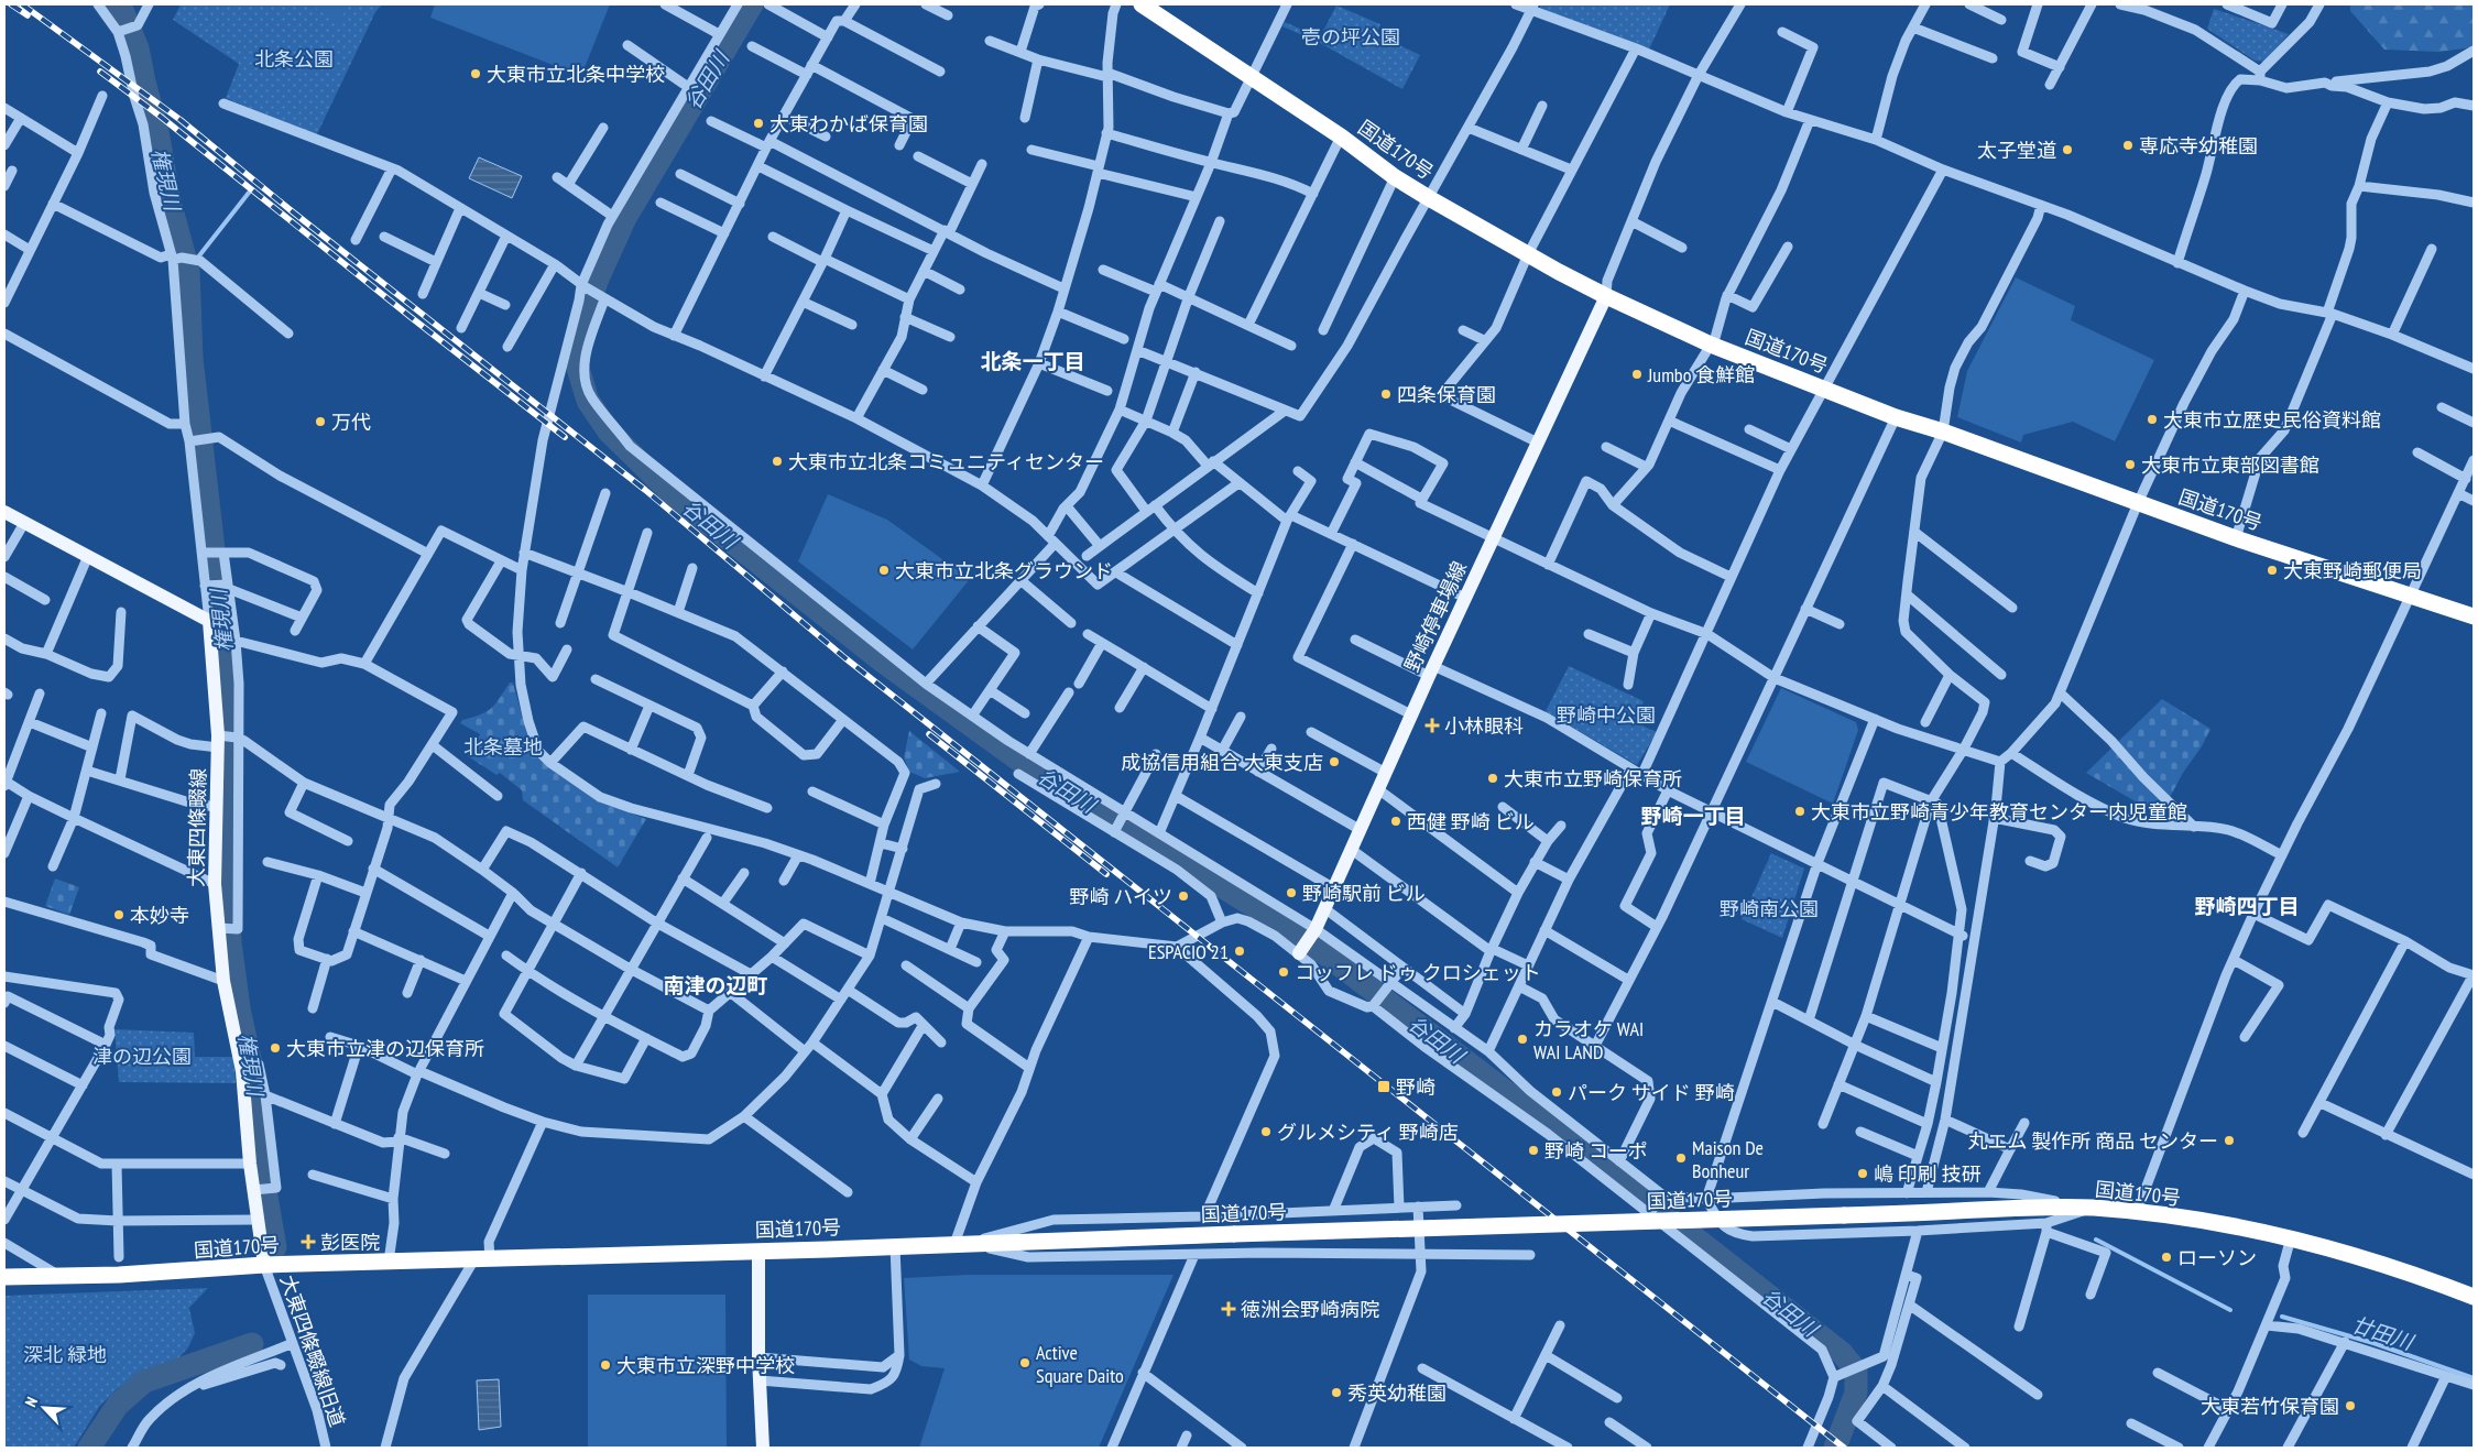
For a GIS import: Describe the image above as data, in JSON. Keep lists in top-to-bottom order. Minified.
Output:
{"streets":{"highway":["国道170号"],"main road":["野崎停車場線","大東四條畷線"],"street":["大東四條畷線旧道"]},"crossings":[["国道170号","野崎停車場線"],["国道170号","大東四條畷線"],["国道170号","大東四條畷線旧道"],["大東四條畷線","大東四條畷線旧道"]],"districts":["北条一丁目","野崎一丁目","野崎四丁目","南津の辺町"],"water":["谷田川","権現川","廿田川"],"parks":["壱の坪公園","北条公園","野崎中公園","北条墓地","野崎南公園","津の辺公園","深北 緑地"],"places":{"other":["大東市立北条中学校","大東わかば保育園","専応寺幼稚園","太子堂道","Jumbo 食鮮館","四条保育園","大東市立歴史民俗資料館","万代","大東市立北条コミュニティセンター","大東市立東部図書館","大東市立北条グラウンド","大東野崎郵便局","成協信用組合 大東支店","大東市立野崎保育所","大東市立野崎青少年教育センター内児童館","西健 野崎 ビル","野崎駅前 ビル","野崎 ハイツ","本妙寺","ESPACIO 21","コッフレ ドゥ クロシェット","カラオケ WAI WAI LAND","大東市立津の辺保育所","パーク サイド 野崎","グルメシティ 野崎店","丸エム 製作所 商品 センター","野崎 コーポ","Maison De Bonheur","嶋 印刷 技研","ローソン","Active Square Daito","大東市立深野中学校","秀英幼稚園","大東若竹保育園"],"health":["小林眼科","彭医院","徳洲会野崎病院"],"transit":["野崎"]},"north":"top left"}
